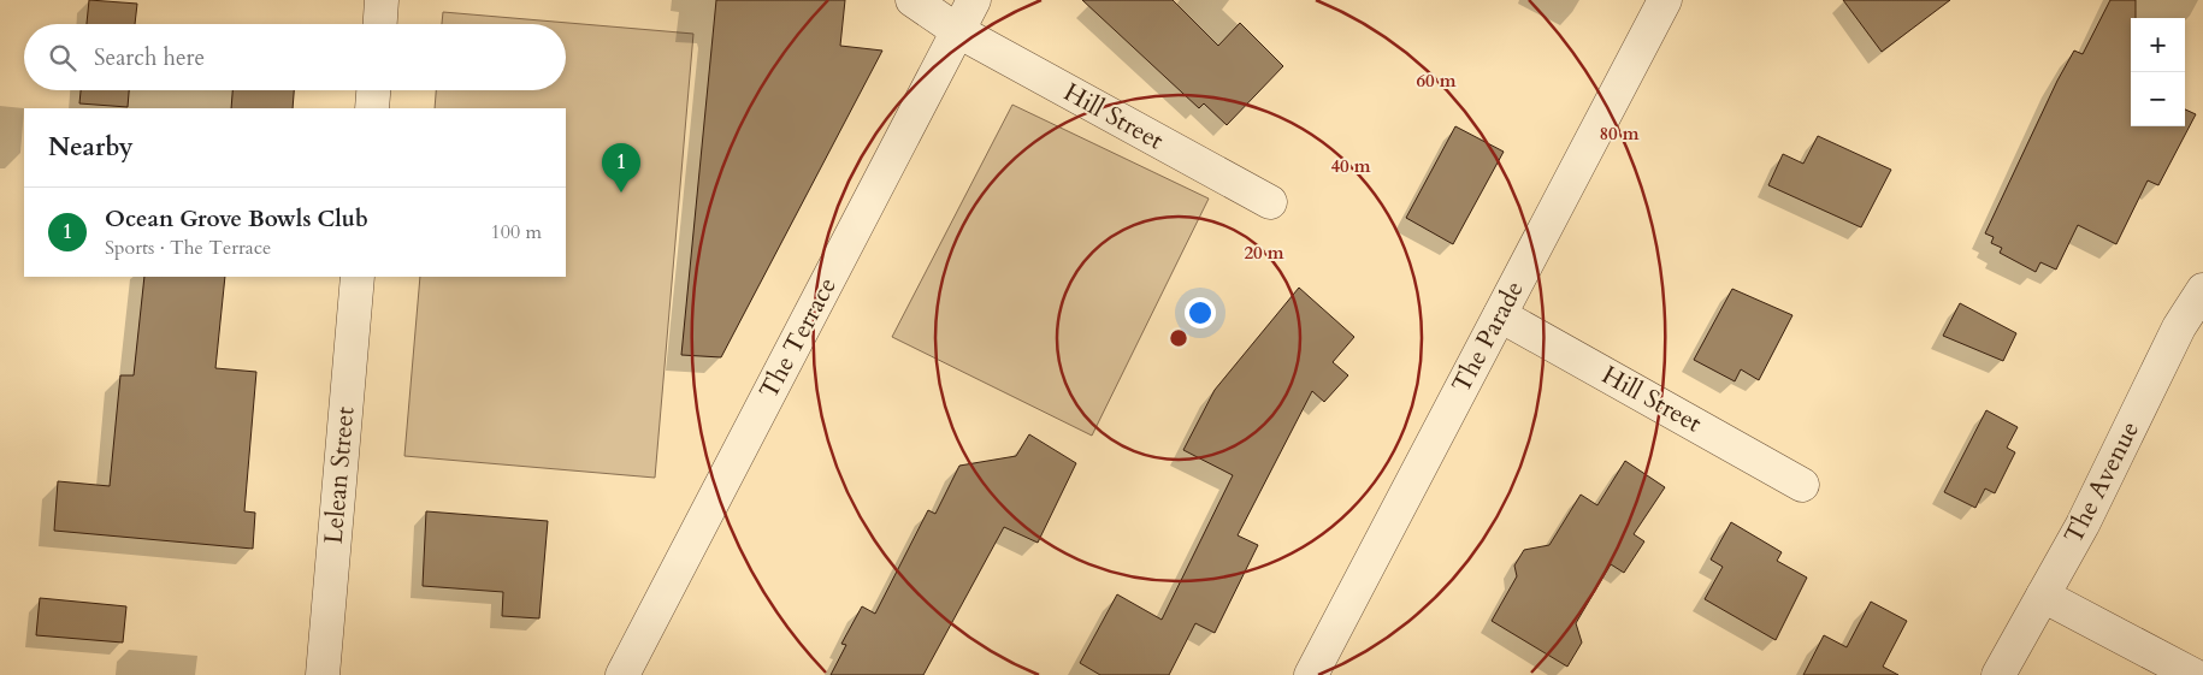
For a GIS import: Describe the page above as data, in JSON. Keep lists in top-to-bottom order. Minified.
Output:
{"streets":{"street":["Hill Street","The Parade","The Terrace","Lelean Street","The Avenue"]},"crossings":[["Hill Street","The Parade"],["Hill Street","The Terrace"]],"page":{"map_buttons":["+","−"],"search":"Search here","heading":"Nearby","pins":"1","list":[{"mark":"1","name":"Ocean Grove Bowls Club","note":"Sports · The Terrace","value":"100 m"}]},"rings":["60 m","80 m","40 m","20 m"]}
